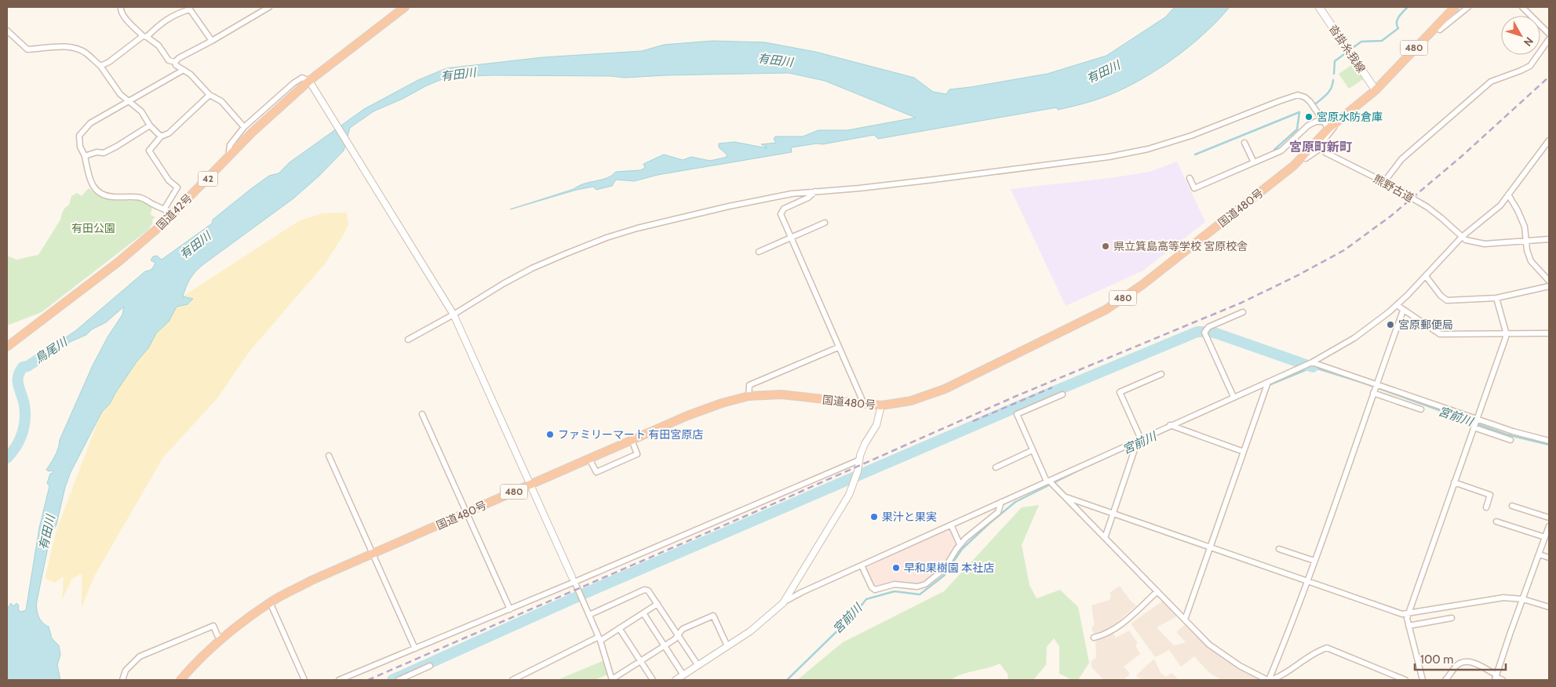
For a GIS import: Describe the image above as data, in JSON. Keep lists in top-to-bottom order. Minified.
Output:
{"streets":{"highway":["480","42","国道480号","国道42号"],"main road":["沓掛糸我線"],"street":["熊野古道"]},"crossings":[["沓掛糸我線","国道480号"]],"districts":["宮原町新町"],"water":["有田川","鳥尾川","宮前川"],"parks":["有田公園"],"places":["宮原水防倉庫","県立箕島高等学校 宮原校舎","宮原郵便局","ファミリーマート 有田宮原店","果汁と果実","早和果樹園 本社店"],"scale_bar":"100 m","north":"bottom right"}
